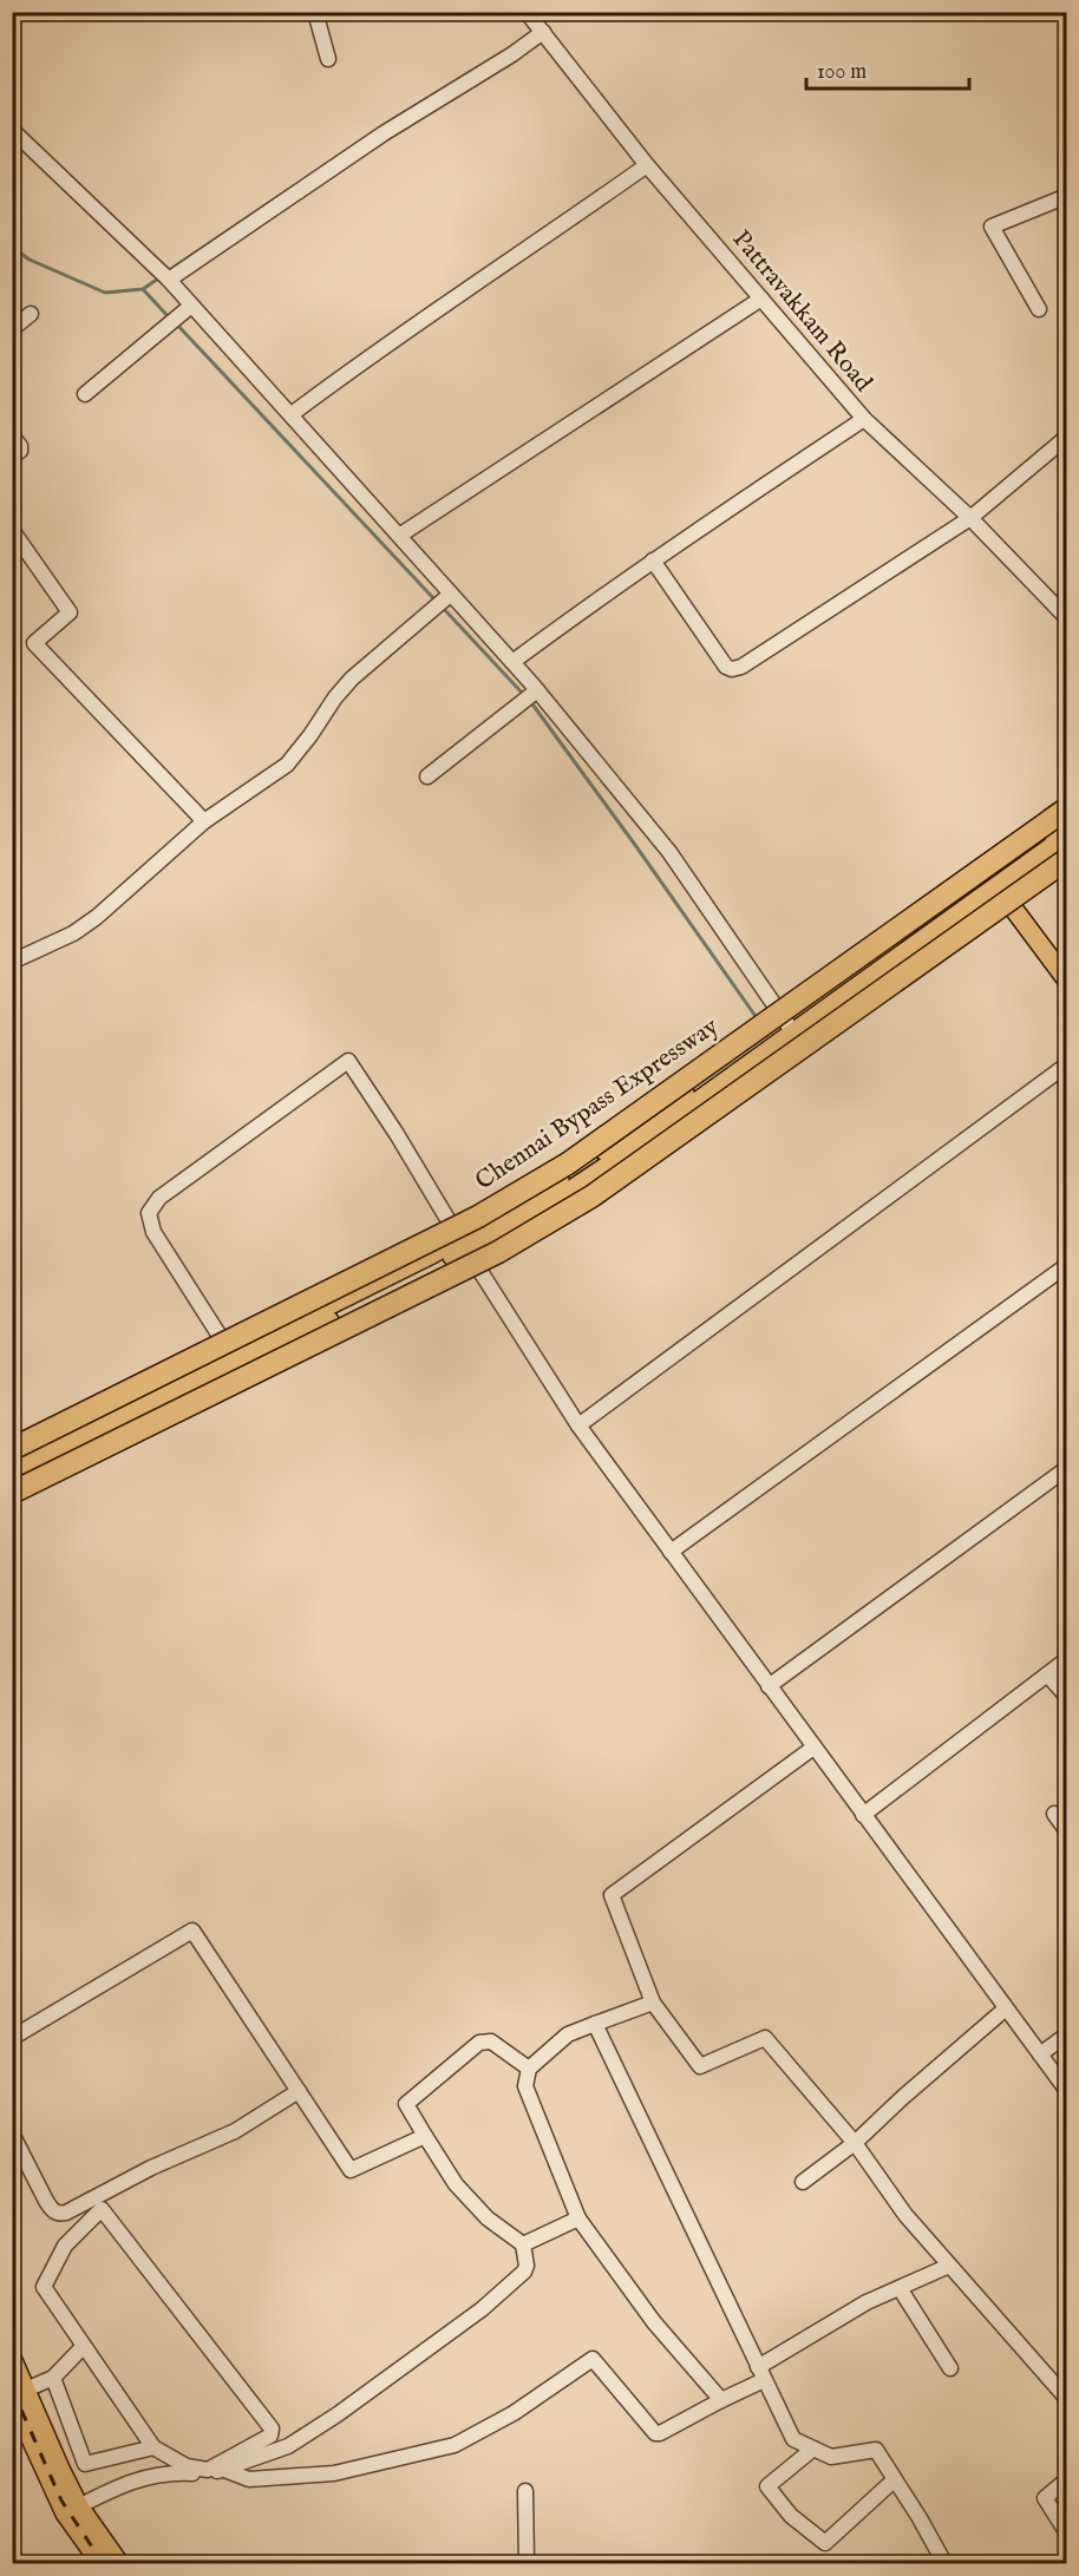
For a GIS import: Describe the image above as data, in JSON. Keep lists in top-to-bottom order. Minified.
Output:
{"streets":{"highway":["Chennai Bypass Expressway"],"street":["Pattravakkam Road"]},"scale_bar":"100 m"}
